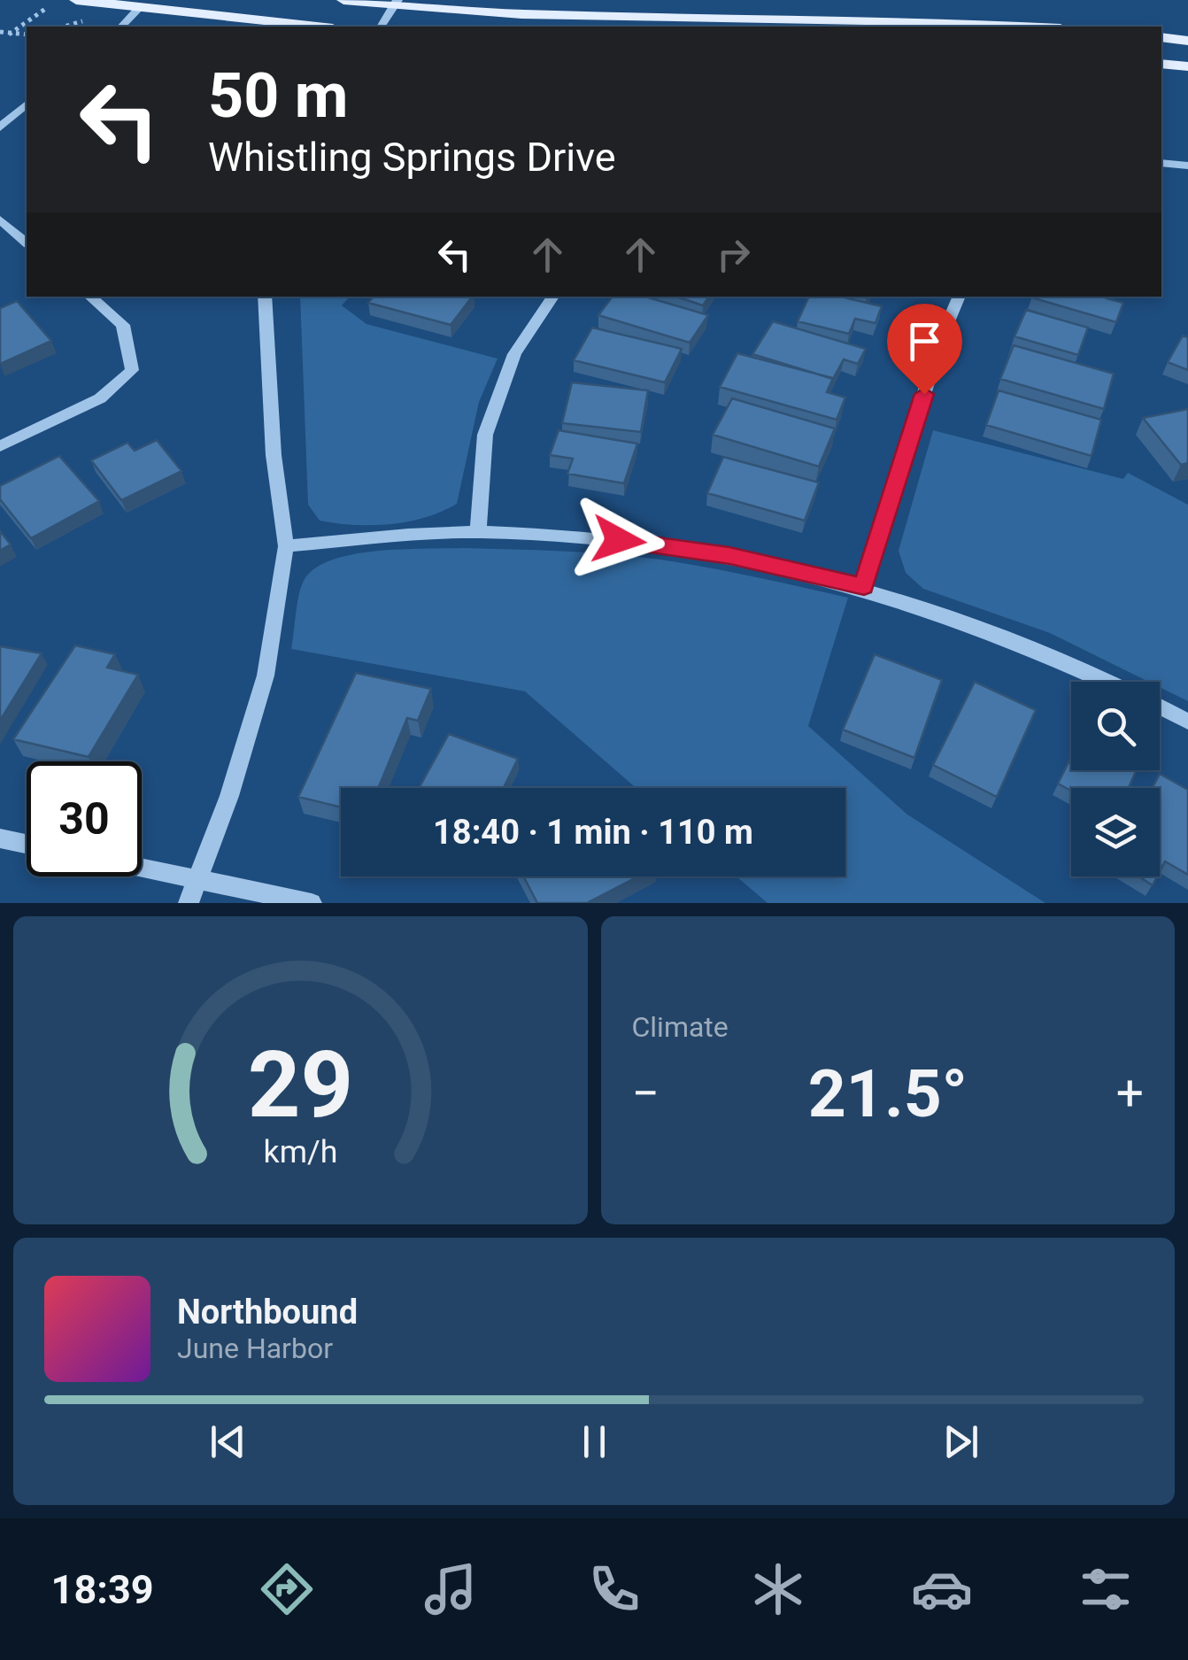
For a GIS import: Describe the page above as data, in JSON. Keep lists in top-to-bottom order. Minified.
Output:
{"page":{"turn":["50 m","Whistling Springs Drive"],"limit":"30","trip":"18:40 · 1 min · 110 m","tile":"Climate","heat":["−","21.5°","+"],"song":["Northbound","June Harbor"],"tabs":"18:39","gauge":["29","km/h"]}}
